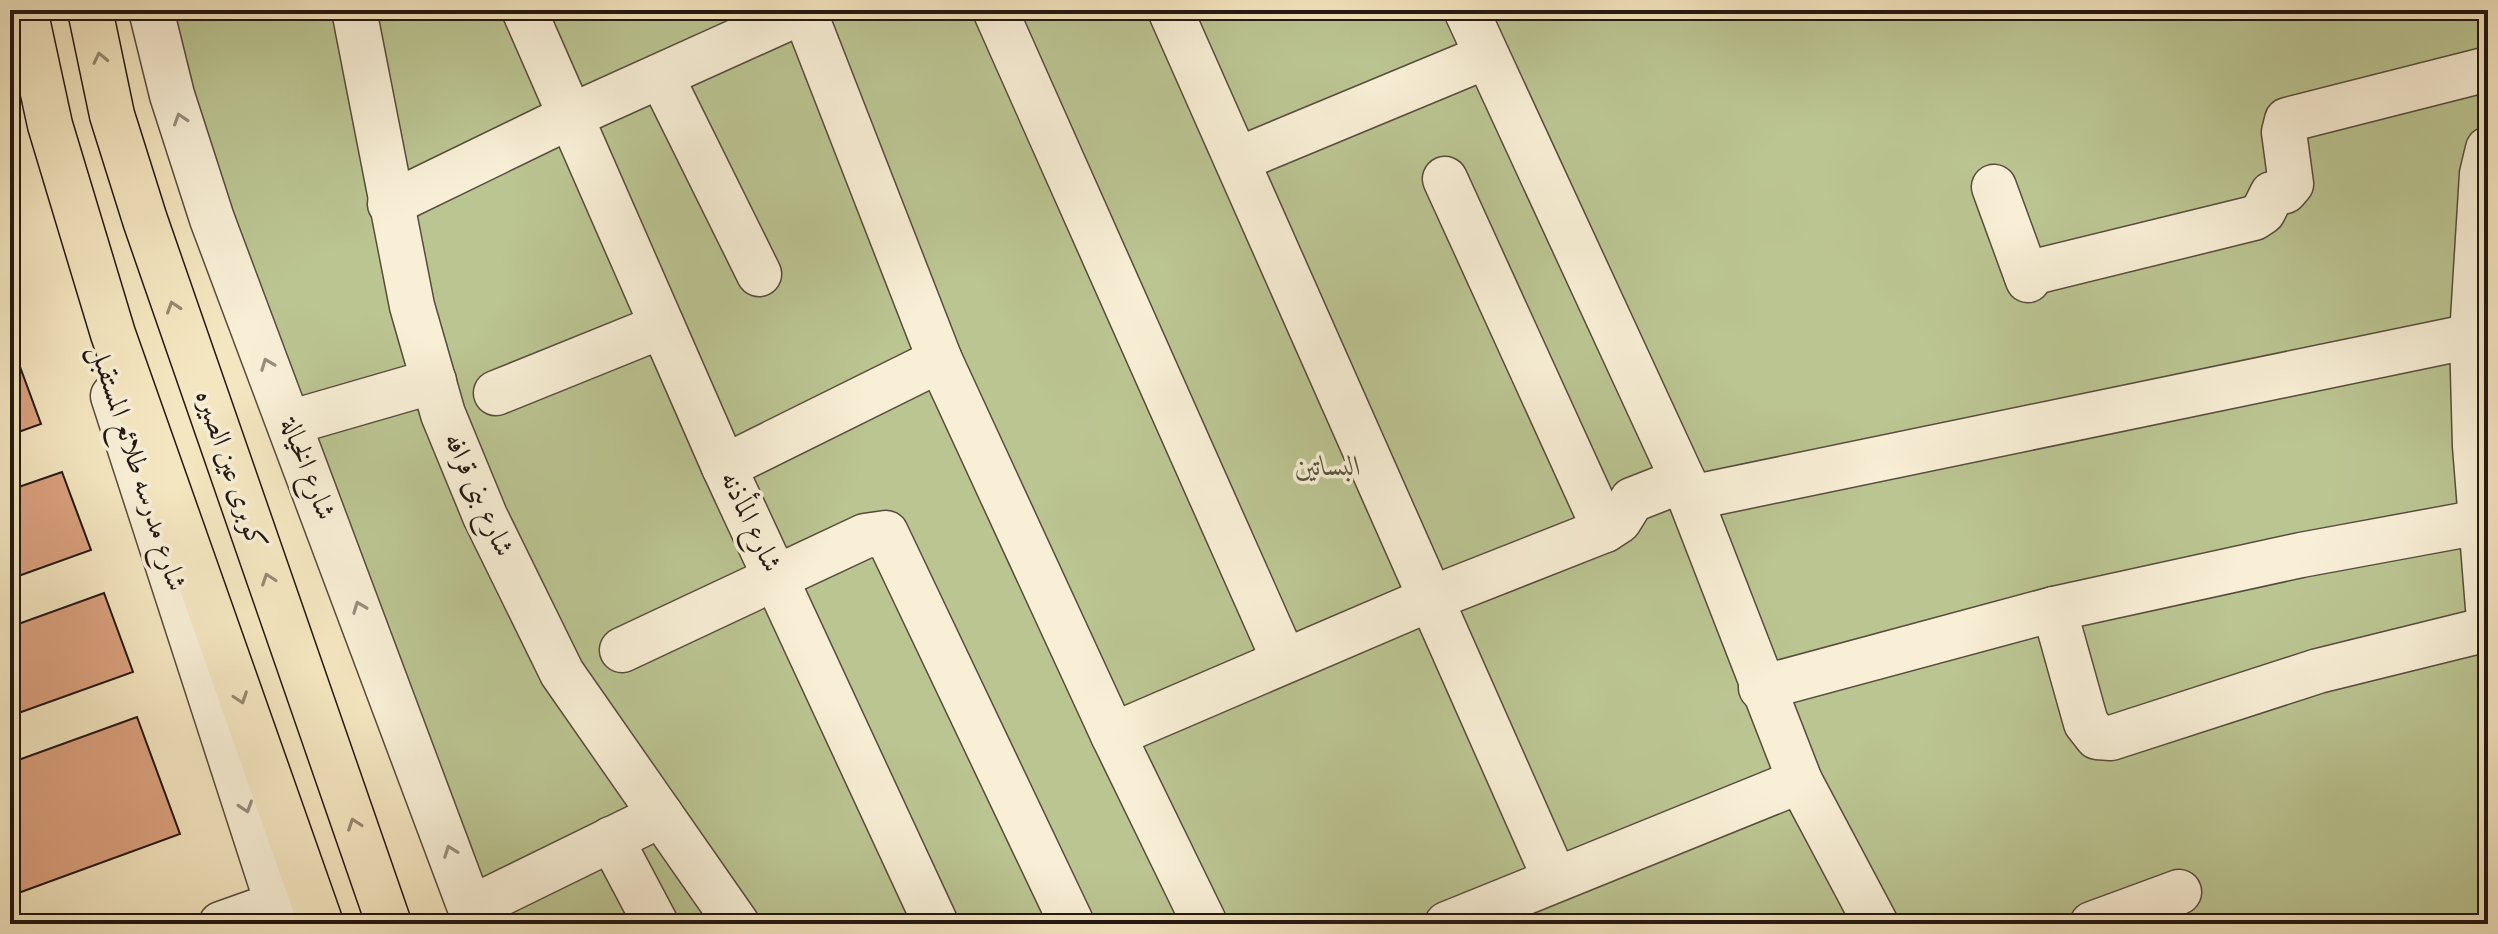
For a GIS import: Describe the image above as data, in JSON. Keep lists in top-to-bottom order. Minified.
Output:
{"streets":{"highway":["كوبرى عين الصيره"],"street":["شارع مدرسه طلائع المستقبل","شارع الخيالة","شارع بنى قرافه","شارع المأذنه"]},"one_way":["شارع مدرسه طلائع المستقبل","شارع الخيالة"],"parks":["البساتين"]}
